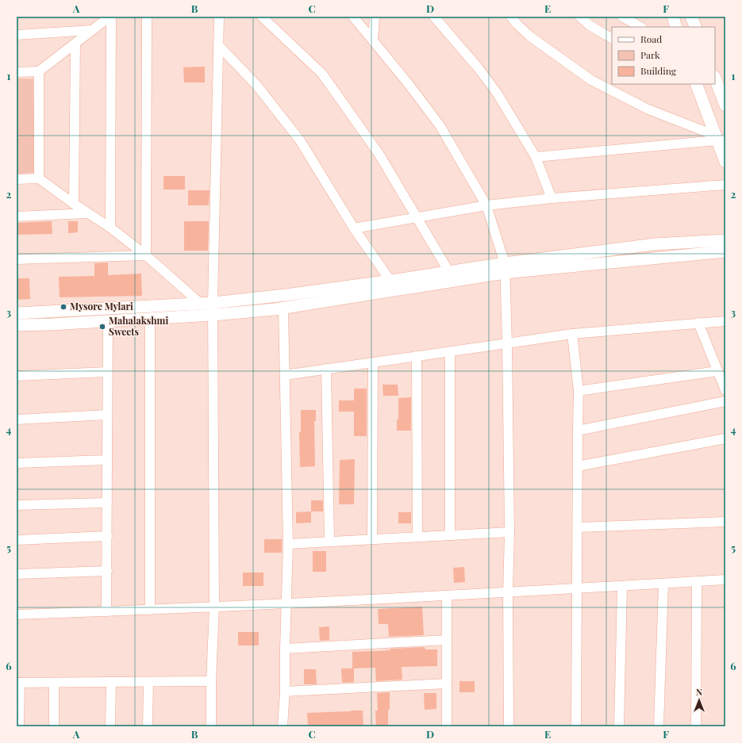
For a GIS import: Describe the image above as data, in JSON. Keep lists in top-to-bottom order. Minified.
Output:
{"places":["Mysore Mylari","Mahalakshmi Sweets"],"legend":["Road","Park","Building"],"north":"top","grid":{"columns":["A","B","C","D","E","F"],"rows":["1","2","3","4","5","6"]}}
